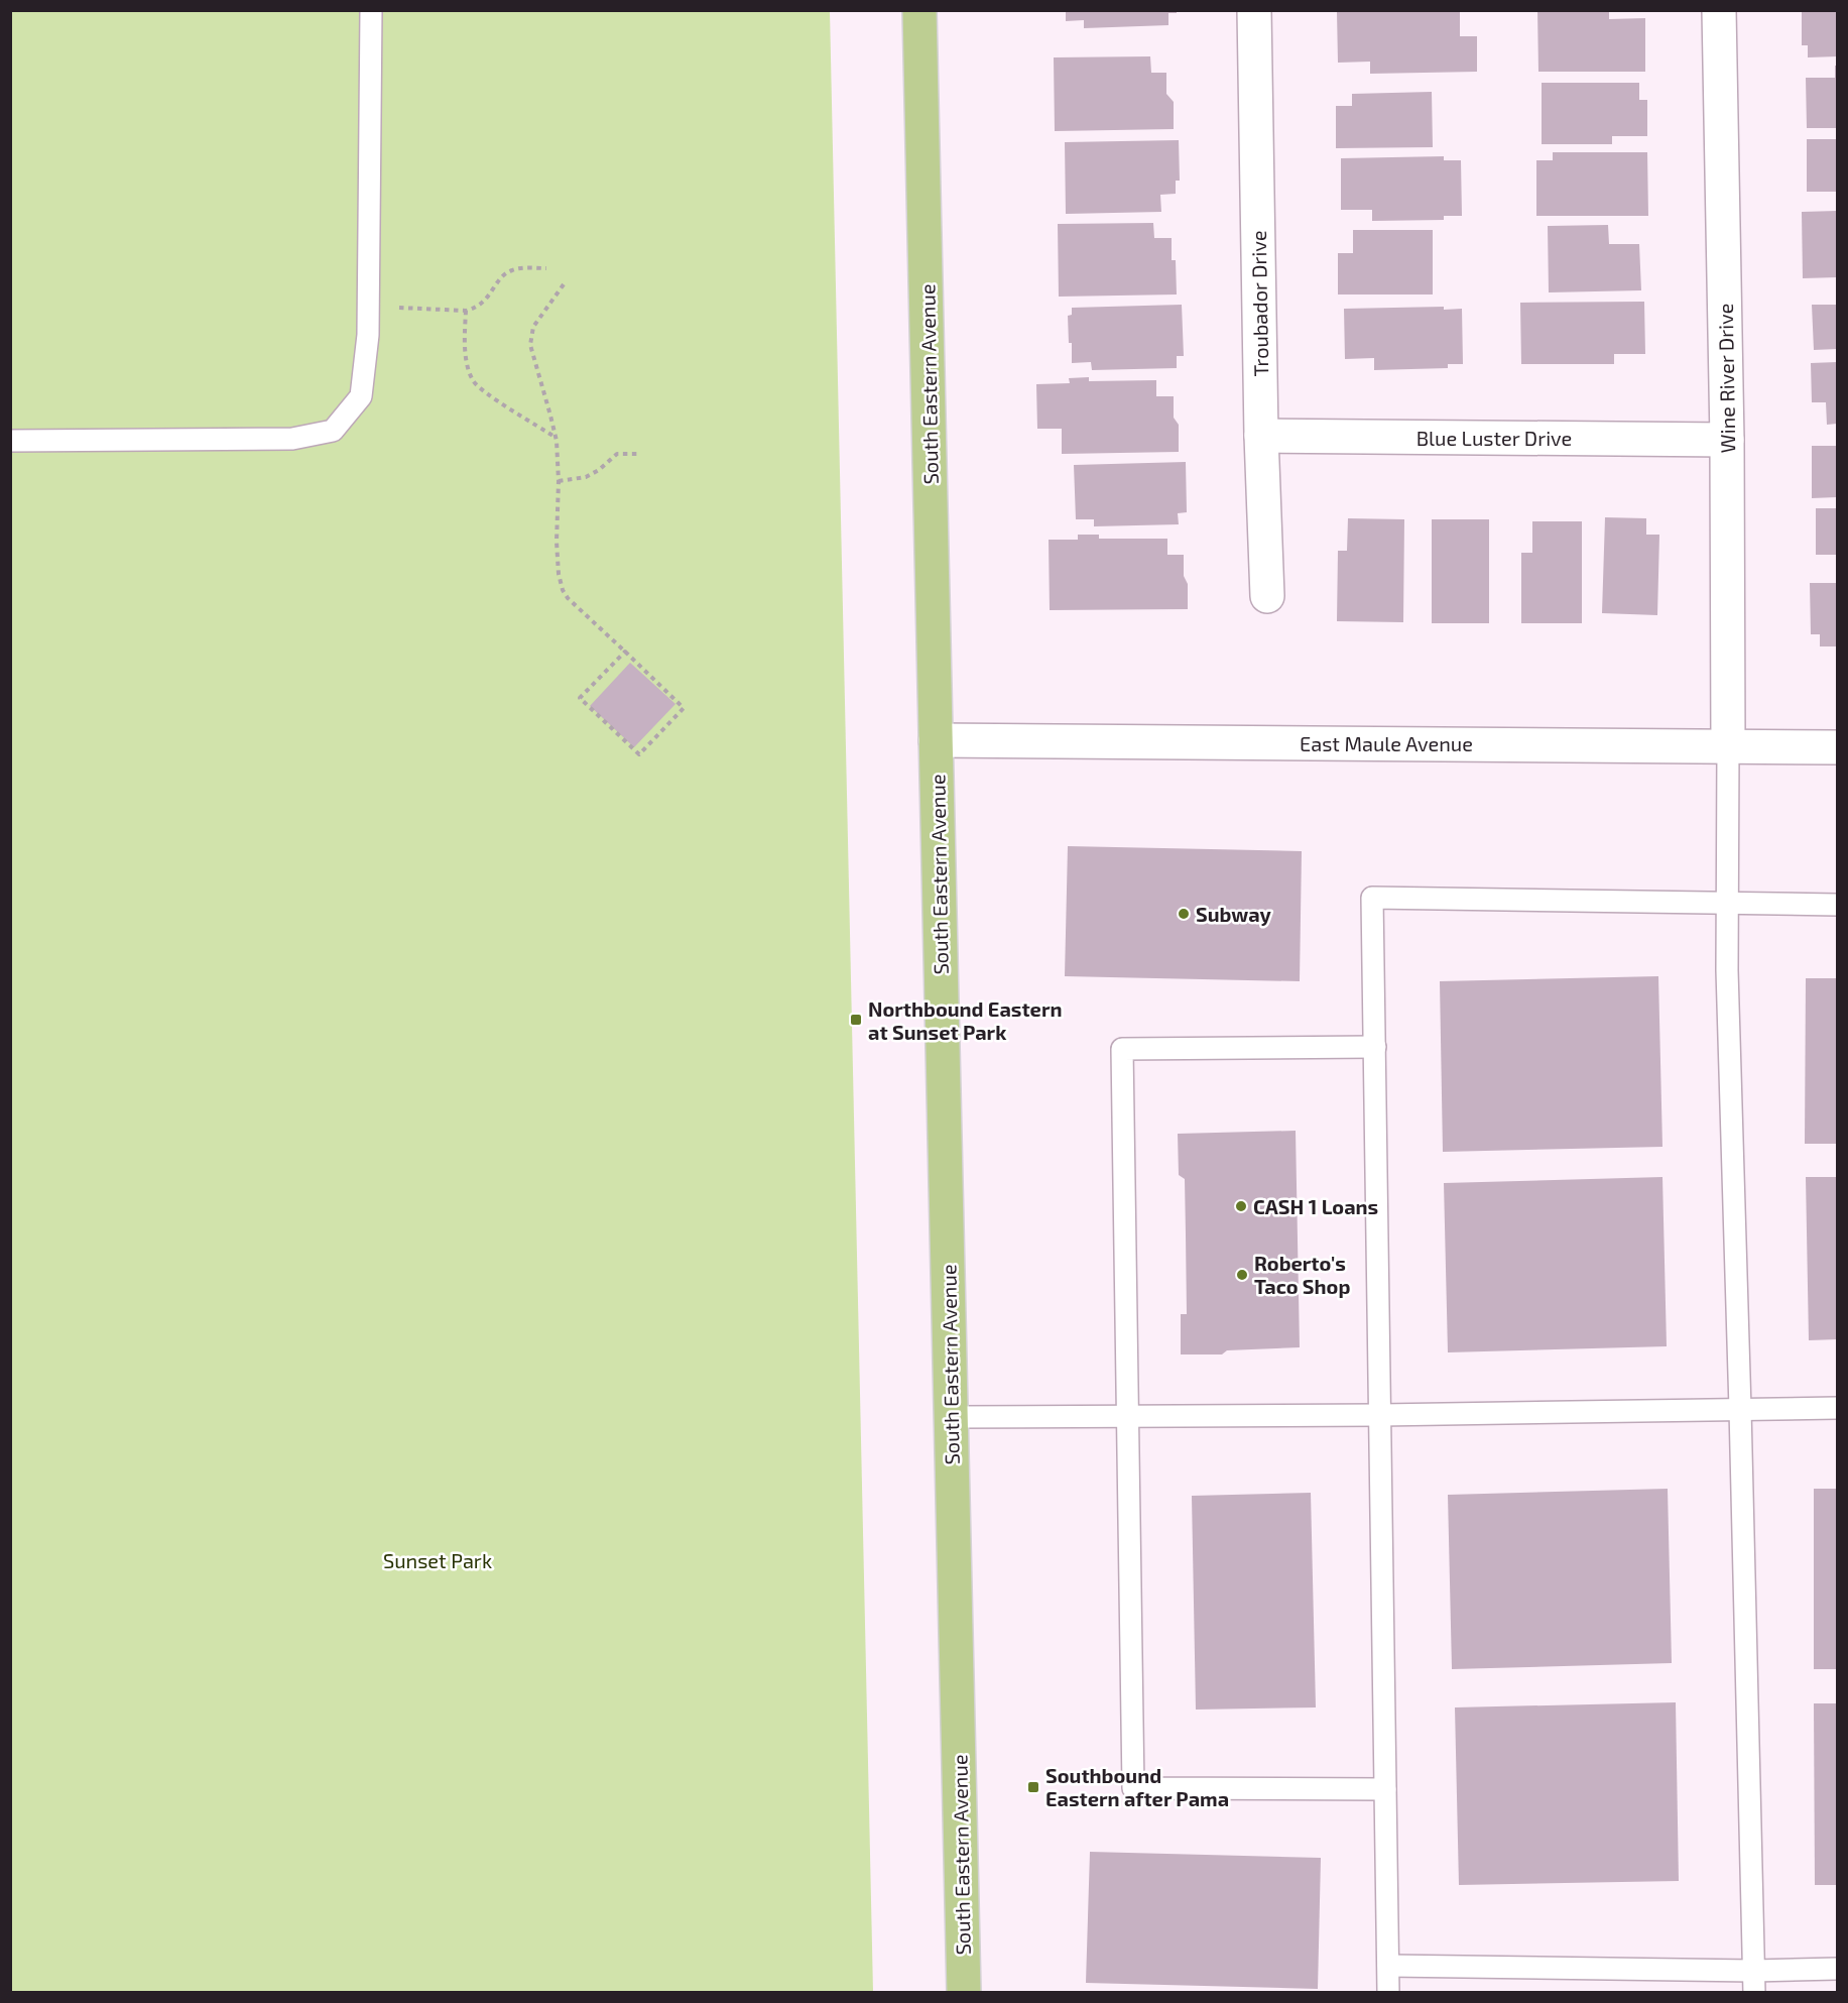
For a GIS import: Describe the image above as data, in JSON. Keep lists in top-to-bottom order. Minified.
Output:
{"streets":{"main road":["South Eastern Avenue"],"street":["Troubador Drive","Wine River Drive","Blue Luster Drive","East Maule Avenue"]},"crossings":[["Troubador Drive","Blue Luster Drive"],["Wine River Drive","Blue Luster Drive"],["Wine River Drive","East Maule Avenue"],["South Eastern Avenue","East Maule Avenue"]],"parks":["Sunset Park"],"places":{"other":["Subway","CASH 1 Loans","Roberto's Taco Shop"],"transit":["Northbound Eastern at Sunset Park","Southbound Eastern after Pama"]}}
